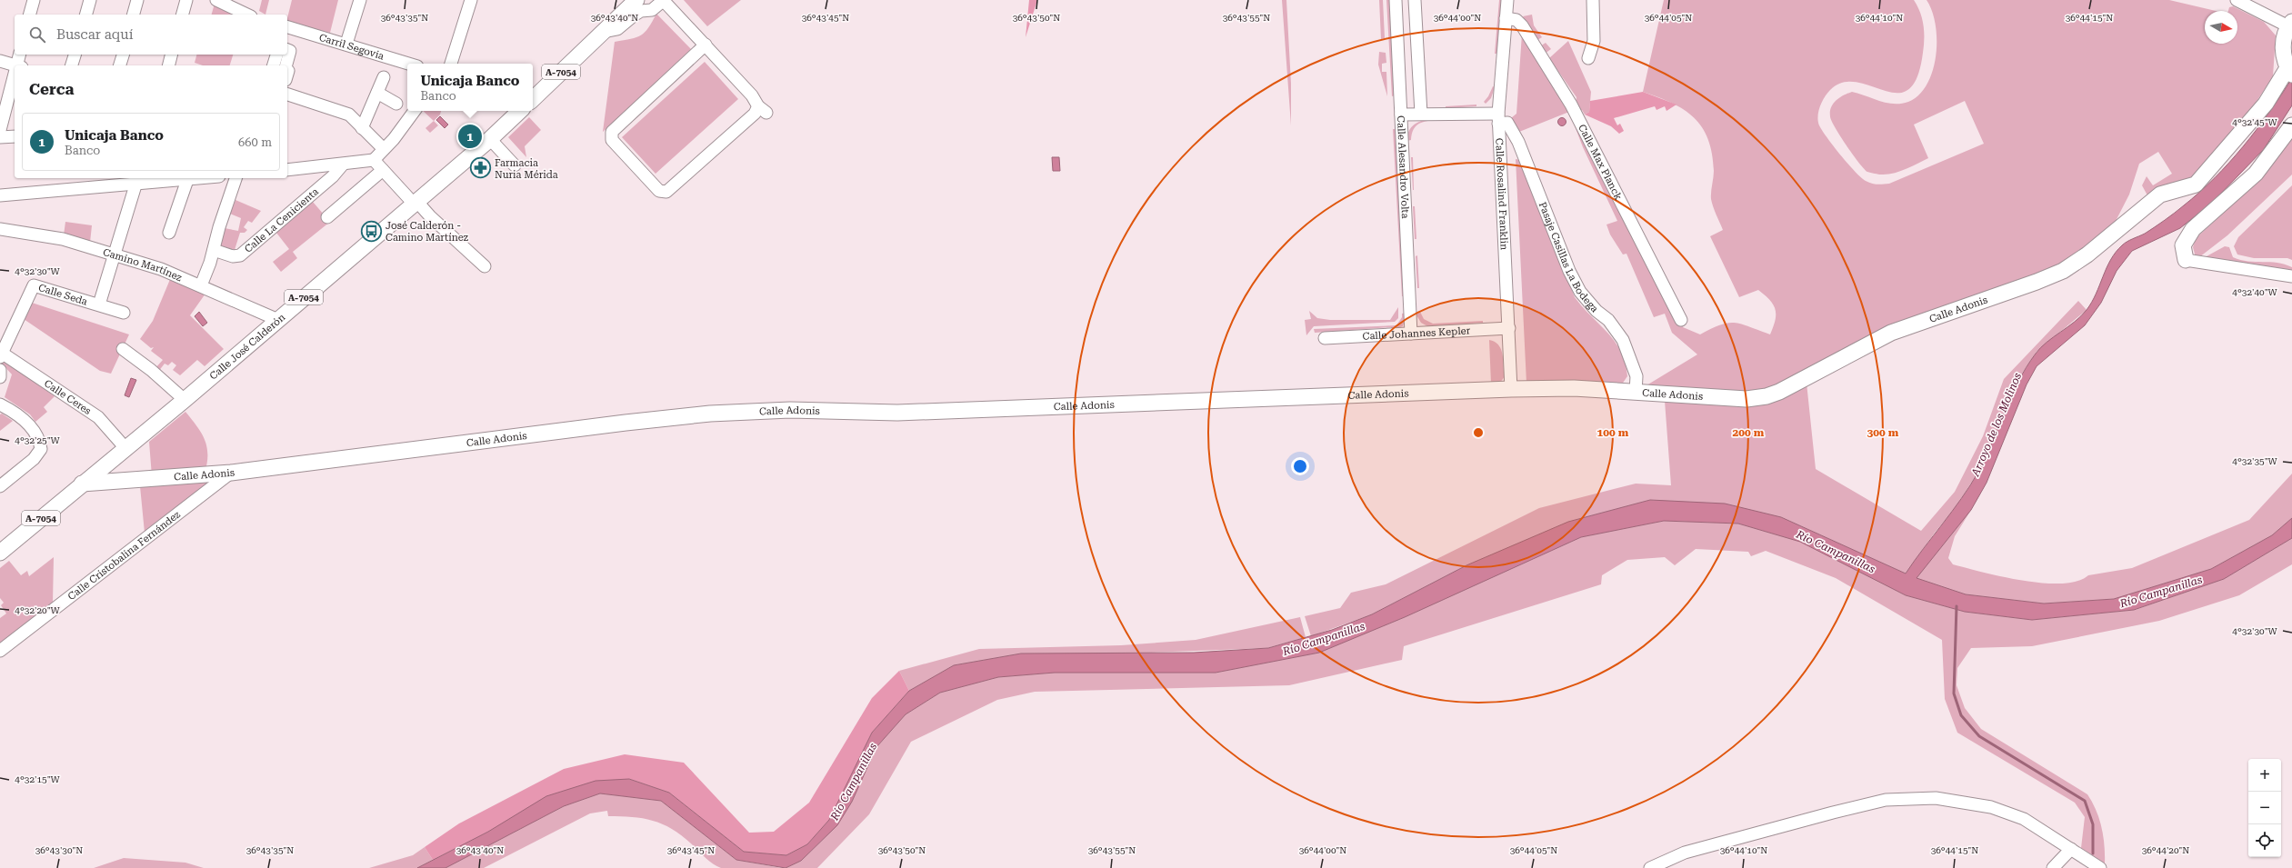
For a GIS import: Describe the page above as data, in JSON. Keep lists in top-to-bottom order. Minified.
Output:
{"streets":{"main road":["A-7054","Calle Adonis","Calle José Calderón"],"street":["Carril Segovia","Calle Max Planck","Calle Alesandro Volta","Calle Rosalind Franklin","Calle La Cenicienta","Pasaje Casillas La Bodega","Camino Martínez","Calle Seda","Calle Johannes Kepler","Calle Ceres","Calle Cristobalina Fernández"]},"crossings":[["Calle Max Planck","Calle Rosalind Franklin"],["Calle Alesandro Volta","Calle Johannes Kepler"],["Calle Rosalind Franklin","Pasaje Casillas La Bodega"],["Calle Rosalind Franklin","Calle Adonis"],["Calle Rosalind Franklin","Calle Johannes Kepler"],["Pasaje Casillas La Bodega","Calle Adonis"],["Camino Martínez","Calle José Calderón"],["Calle Seda","Calle Ceres"],["Calle Adonis","Calle José Calderón"],["Calle Adonis","Calle Cristobalina Fernández"],["Calle José Calderón","Calle Ceres"]],"water":["Arroyo de los Molinos","Río Campanillas"],"places":{"pharmacy":["Farmacia Nuria Mérida"],"bus stop":["José Calderón - Camino Martínez"]},"north":"right","page":{"search":"Buscar aquí","popup":["Unicaja Banco","Banco"],"heading":"Cerca","list":[{"mark":"1","name":"Unicaja Banco","note":"Banco","value":"660 m"}],"pins":"1","map_buttons":["+","−"]},"coordinates":["36°44'10\"N","36°43'35\"N","36°43'40\"N","36°43'45\"N","36°43'50\"N","36°43'55\"N","36°44'00\"N","36°44'05\"N","36°44'15\"N","4°32'45\"W","4°32'30\"W","4°32'40\"W","4°32'25\"W","4°32'35\"W","4°32'20\"W","4°32'15\"W","36°43'30\"N","36°44'20\"N"],"rings":["100 m","200 m","300 m"]}
